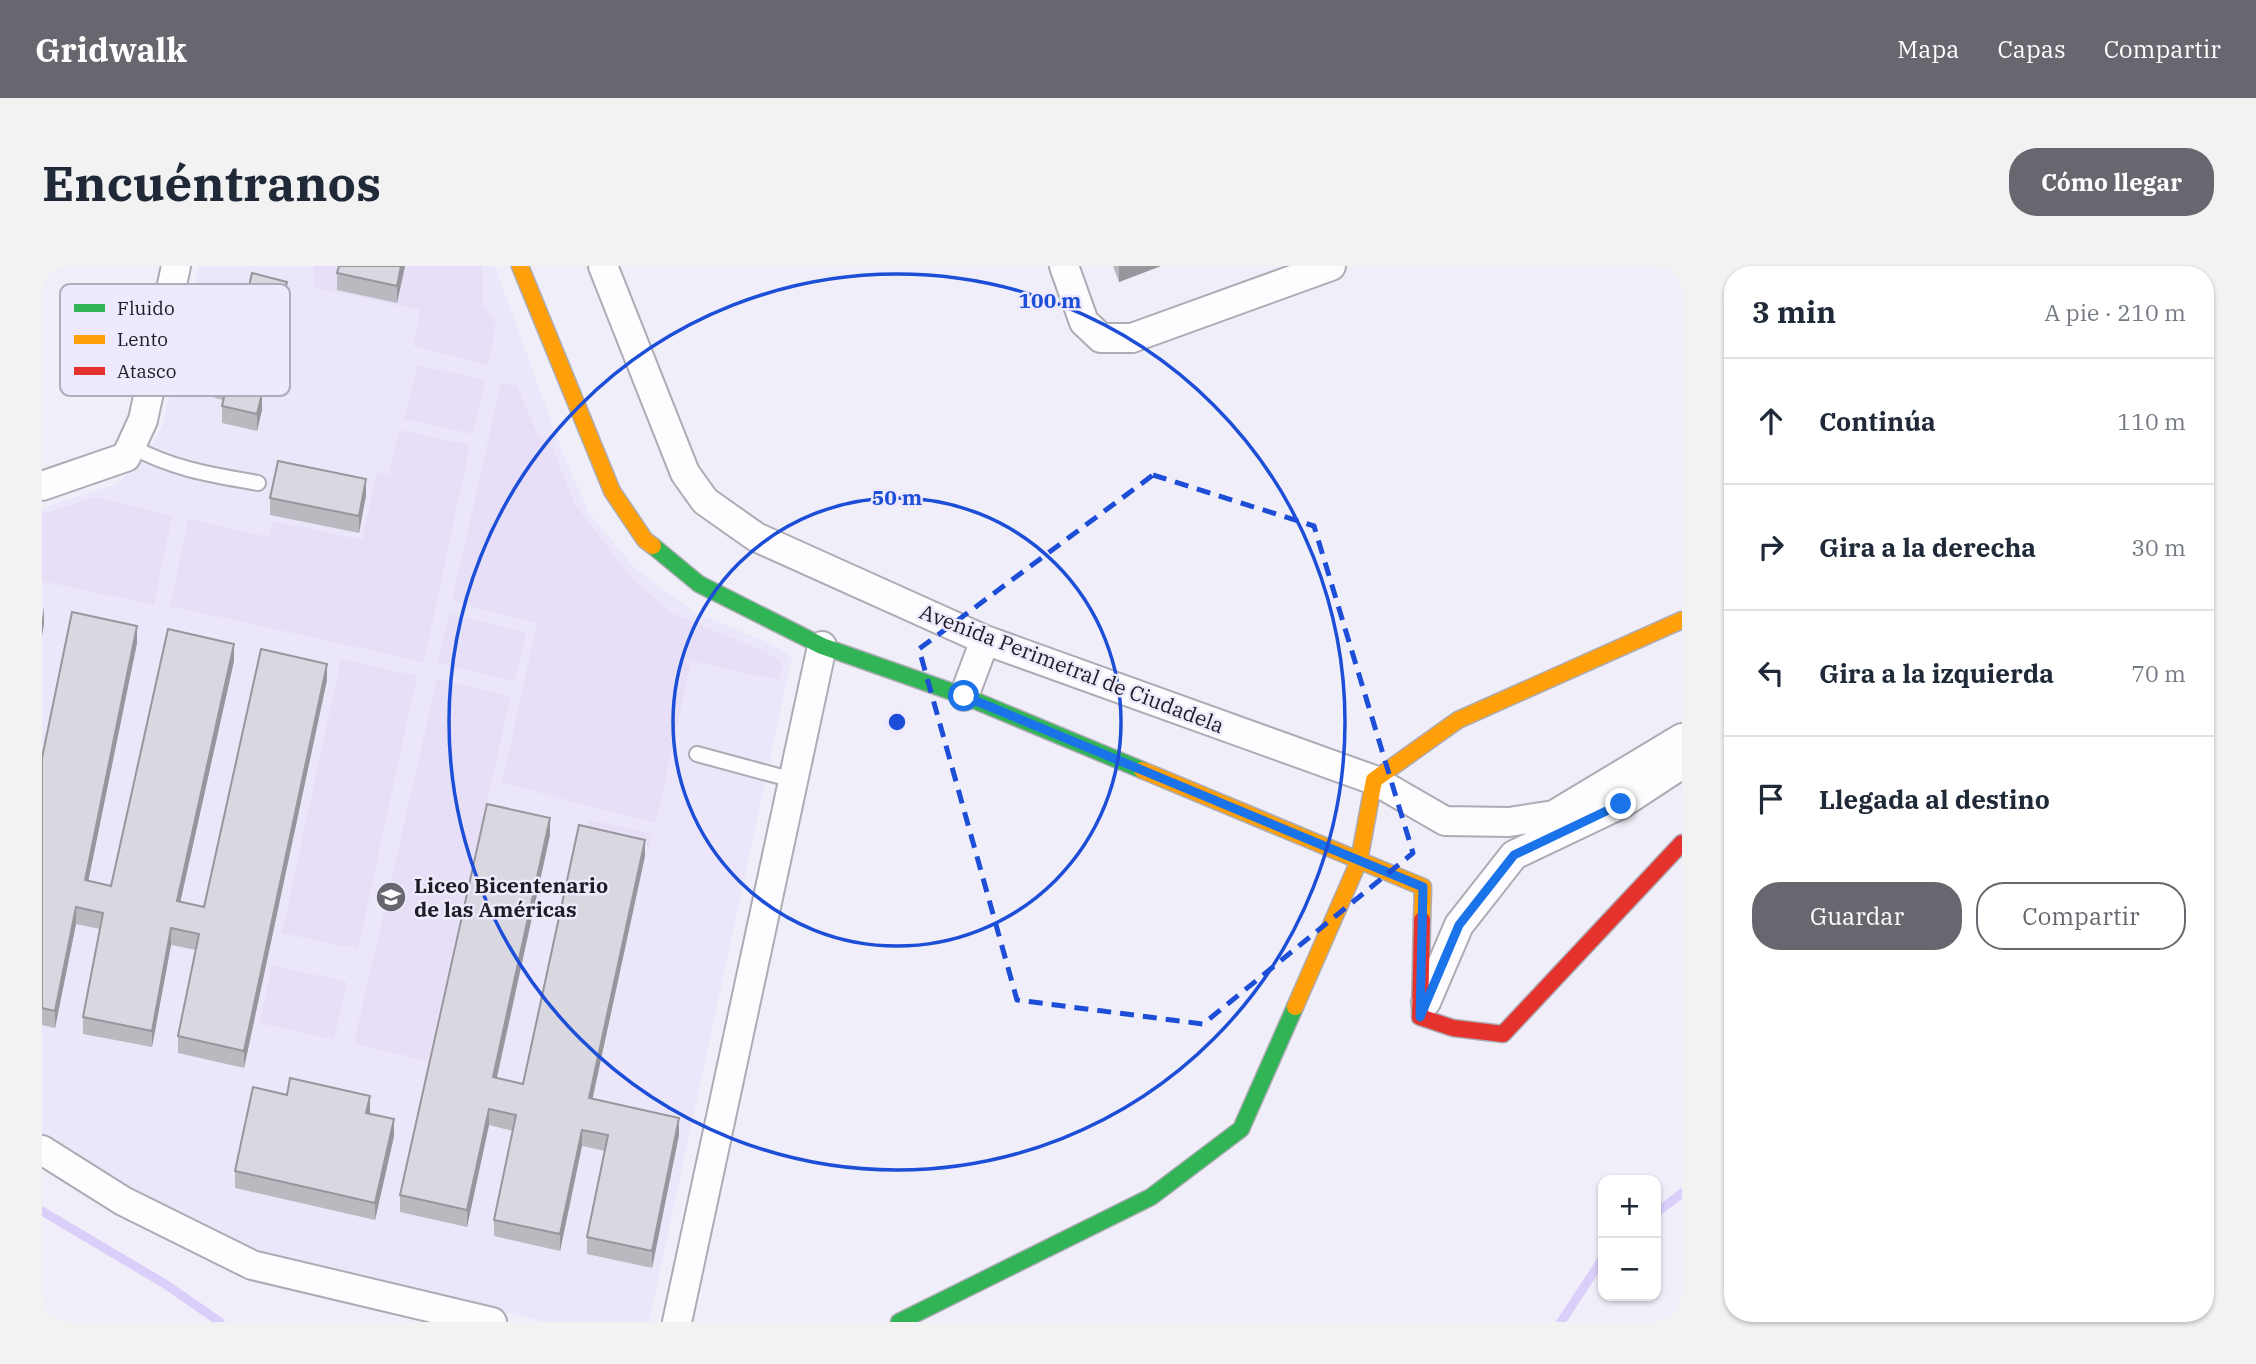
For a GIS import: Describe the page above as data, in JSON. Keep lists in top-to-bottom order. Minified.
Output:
{"streets":{"street":["Avenida Perimetral de Ciudadela"]},"places":{"school or university":["Liceo Bicentenario de las Américas"]},"legend":["Fluido","Lento","Atasco"],"page":{"header":"Gridwalk","nav":["Mapa","Capas","Compartir"],"buttons":["Cómo llegar",["Guardar","Compartir"]],"title":"Encuéntranos","heading":["3 min","A pie · 210 m"],"list":[["Continúa","110 m"],["Gira a la derecha","30 m"],["Gira a la izquierda","70 m"],"Llegada al destino"],"map_buttons":["+","−"]},"rings":["100 m","50 m"]}
